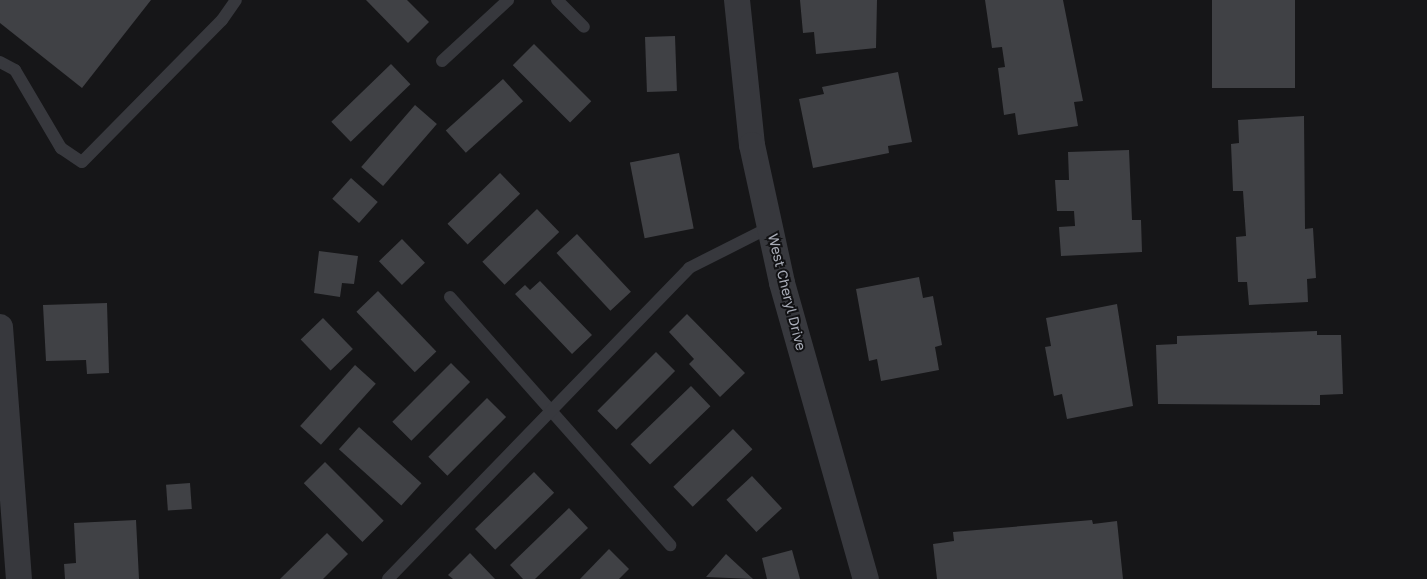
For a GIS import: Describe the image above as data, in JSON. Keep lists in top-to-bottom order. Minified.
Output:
{"streets":{"street":["West Cheryl Drive"]}}
